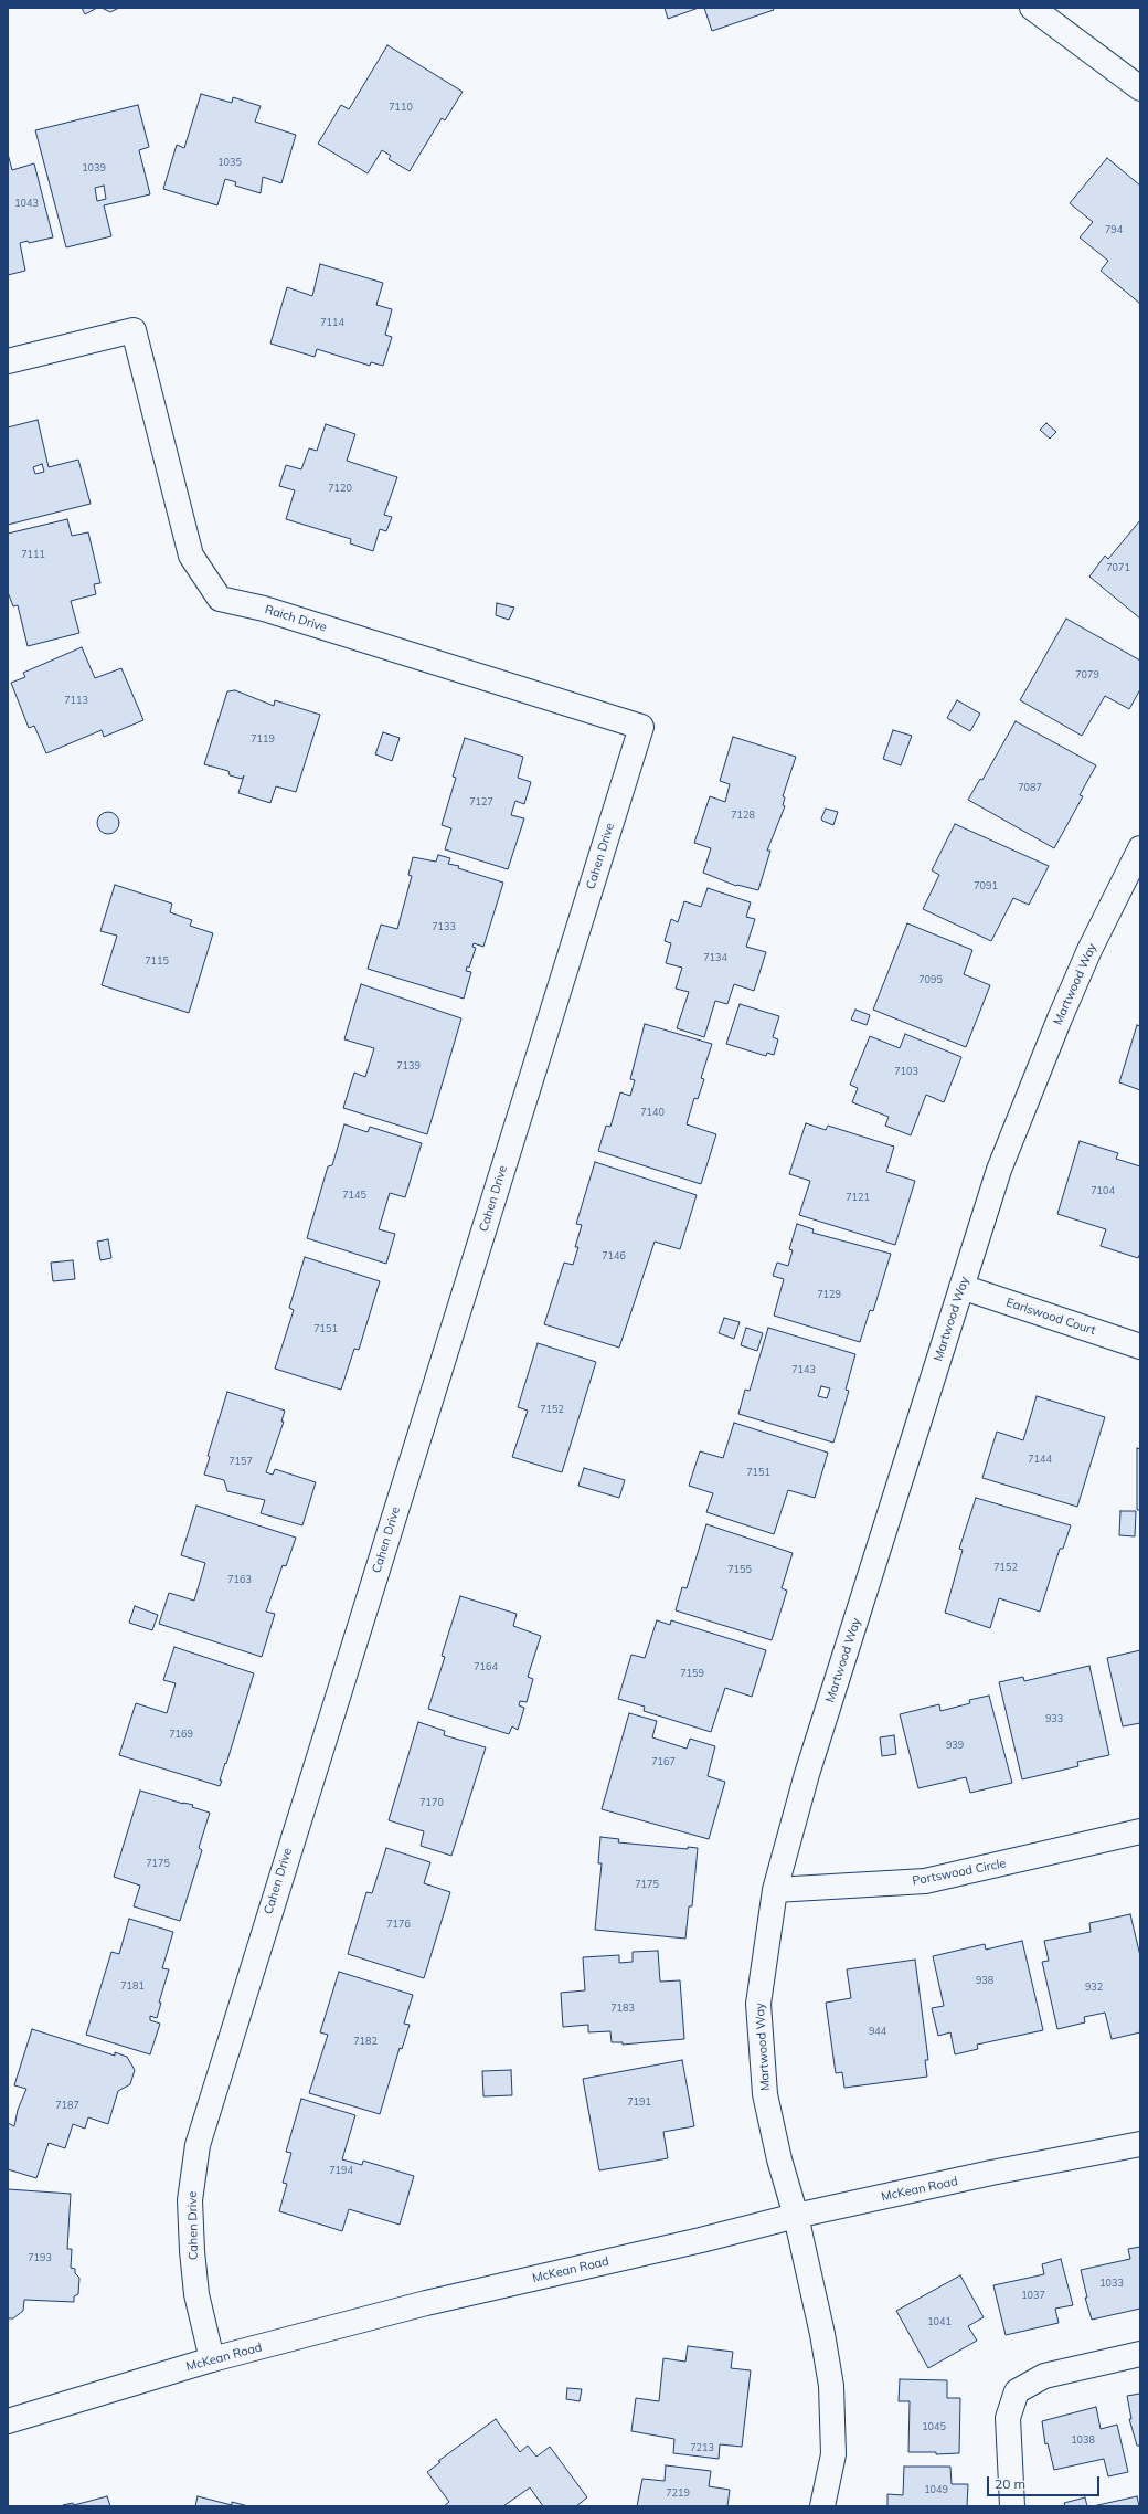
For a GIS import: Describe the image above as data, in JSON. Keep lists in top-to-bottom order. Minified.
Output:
{"streets":{"street":["Raich Drive","Cahen Drive","Martwood Way","Earlswood Court","Portswood Circle","McKean Road"]},"crossings":[["Raich Drive","Cahen Drive"],["Cahen Drive","McKean Road"],["Martwood Way","Earlswood Court"],["Martwood Way","Portswood Circle"],["Martwood Way","McKean Road"]],"house_numbers":["7110","1035","1039","1043","794","7114","7120","7111","7071","7079","7113","7119","7087","7127","7128","7091","7133","7134","7115","7095","7139","7103","7140","7104","7145","7121","7146","7129","7151","7143","7152","7144","7157","7151","7152","7155","7163","7164","7159","933","7169","939","7167","7170","7175","7175","7176","938","7181","932","7183","944","7182","7191","7187","7194","7193","1033","1037","1041","1045","1038","7213","1049","7219"],"scale_bar":"20 m"}
